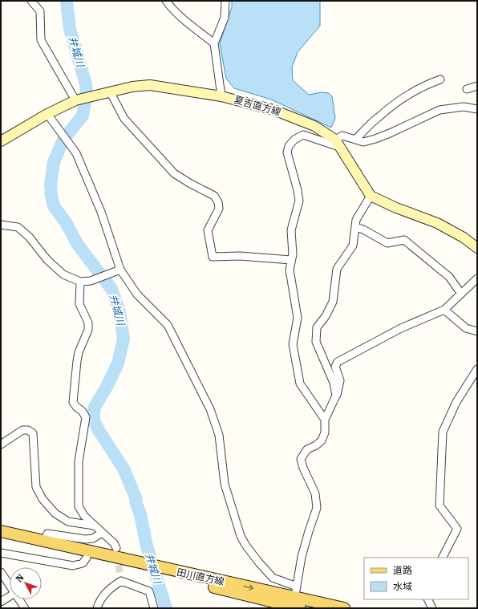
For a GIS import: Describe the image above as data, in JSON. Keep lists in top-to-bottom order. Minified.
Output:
{"streets":{"main road":["夏吉直方線","田川直方線"]},"water":["弁城川"],"legend":["道路","水域"],"north":"top left"}
